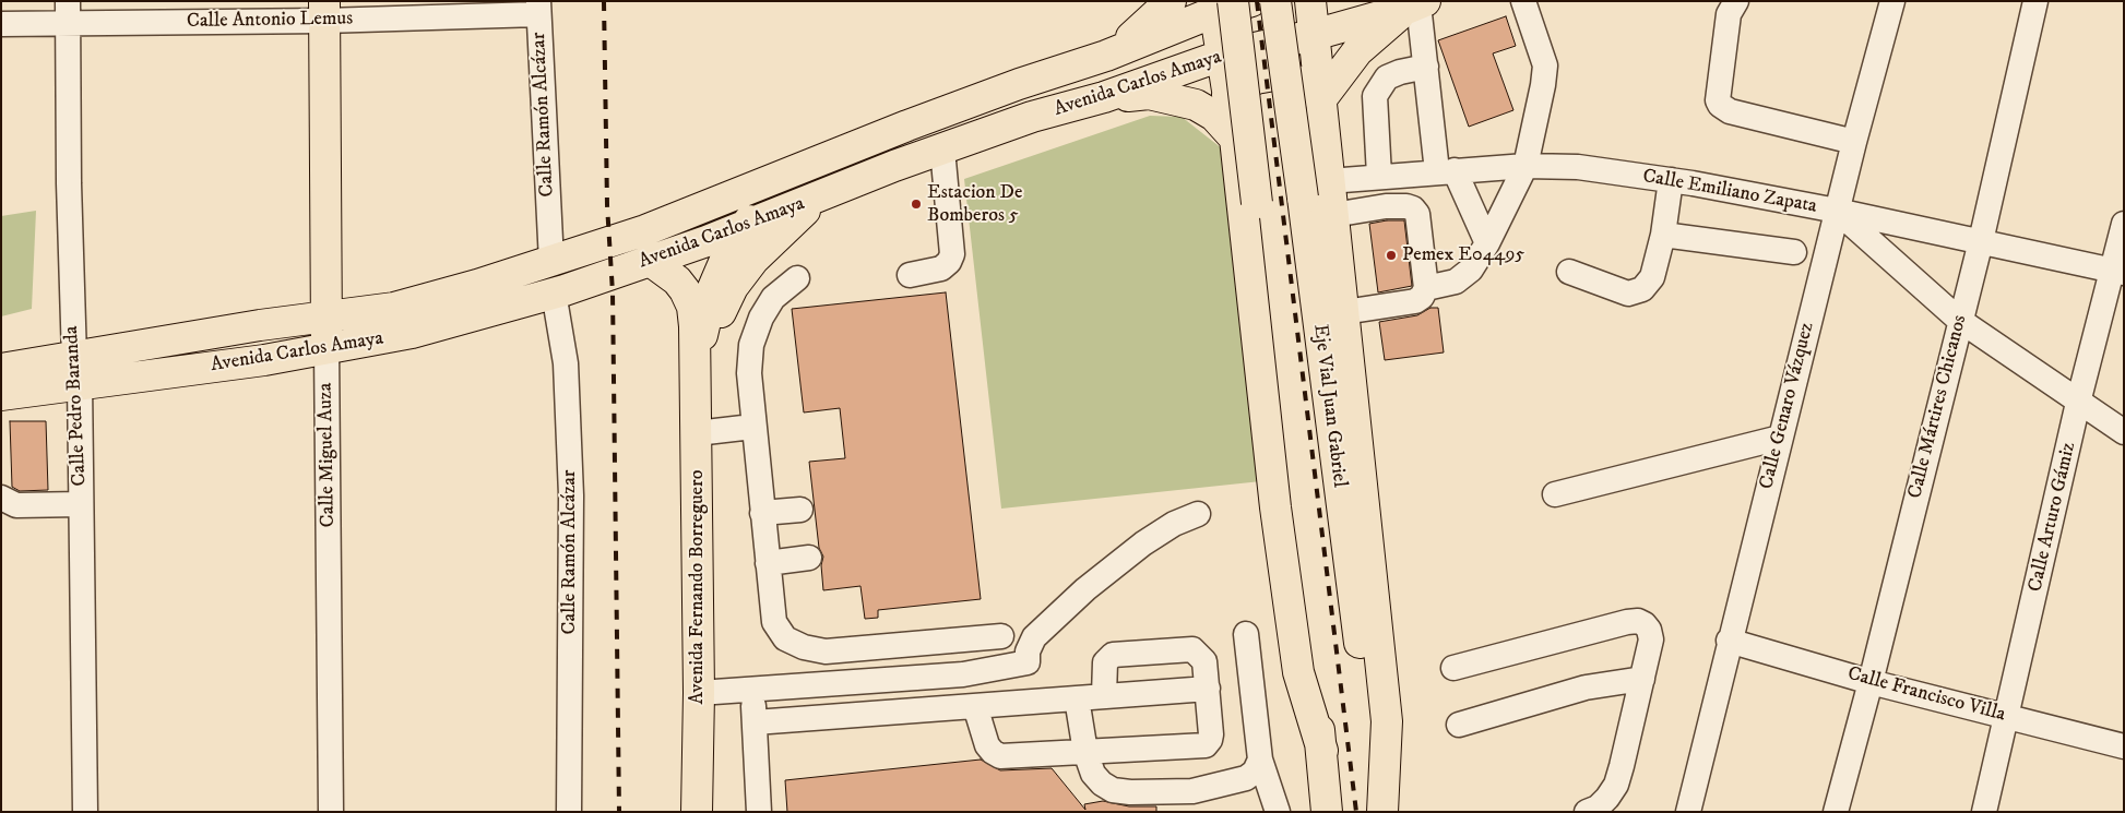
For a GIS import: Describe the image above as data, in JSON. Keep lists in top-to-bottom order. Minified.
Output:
{"streets":{"main road":["Avenida Carlos Amaya","Eje Vial Juan Gabriel","Calle Miguel Auza","Avenida Fernando Borreguero"],"street":["Calle Antonio Lemus","Calle Ramón Alcázar","Calle Emiliano Zapata","Calle Pedro Baranda","Calle Genaro Vázquez","Calle Mártires Chicanos","Calle Arturo Gámiz","Calle Francisco Villa"]},"crossings":[["Calle Antonio Lemus","Calle Ramón Alcázar"],["Calle Antonio Lemus","Calle Pedro Baranda"],["Calle Antonio Lemus","Calle Miguel Auza"],["Avenida Carlos Amaya","Calle Ramón Alcázar"],["Avenida Carlos Amaya","Calle Pedro Baranda"],["Avenida Carlos Amaya","Calle Miguel Auza"],["Calle Emiliano Zapata","Calle Genaro Vázquez"],["Calle Emiliano Zapata","Calle Mártires Chicanos"],["Calle Emiliano Zapata","Calle Arturo Gámiz"],["Calle Genaro Vázquez","Calle Francisco Villa"],["Calle Mártires Chicanos","Calle Francisco Villa"],["Calle Arturo Gámiz","Calle Francisco Villa"]],"places":["Estacion De Bomberos 5","Pemex E04495"]}
